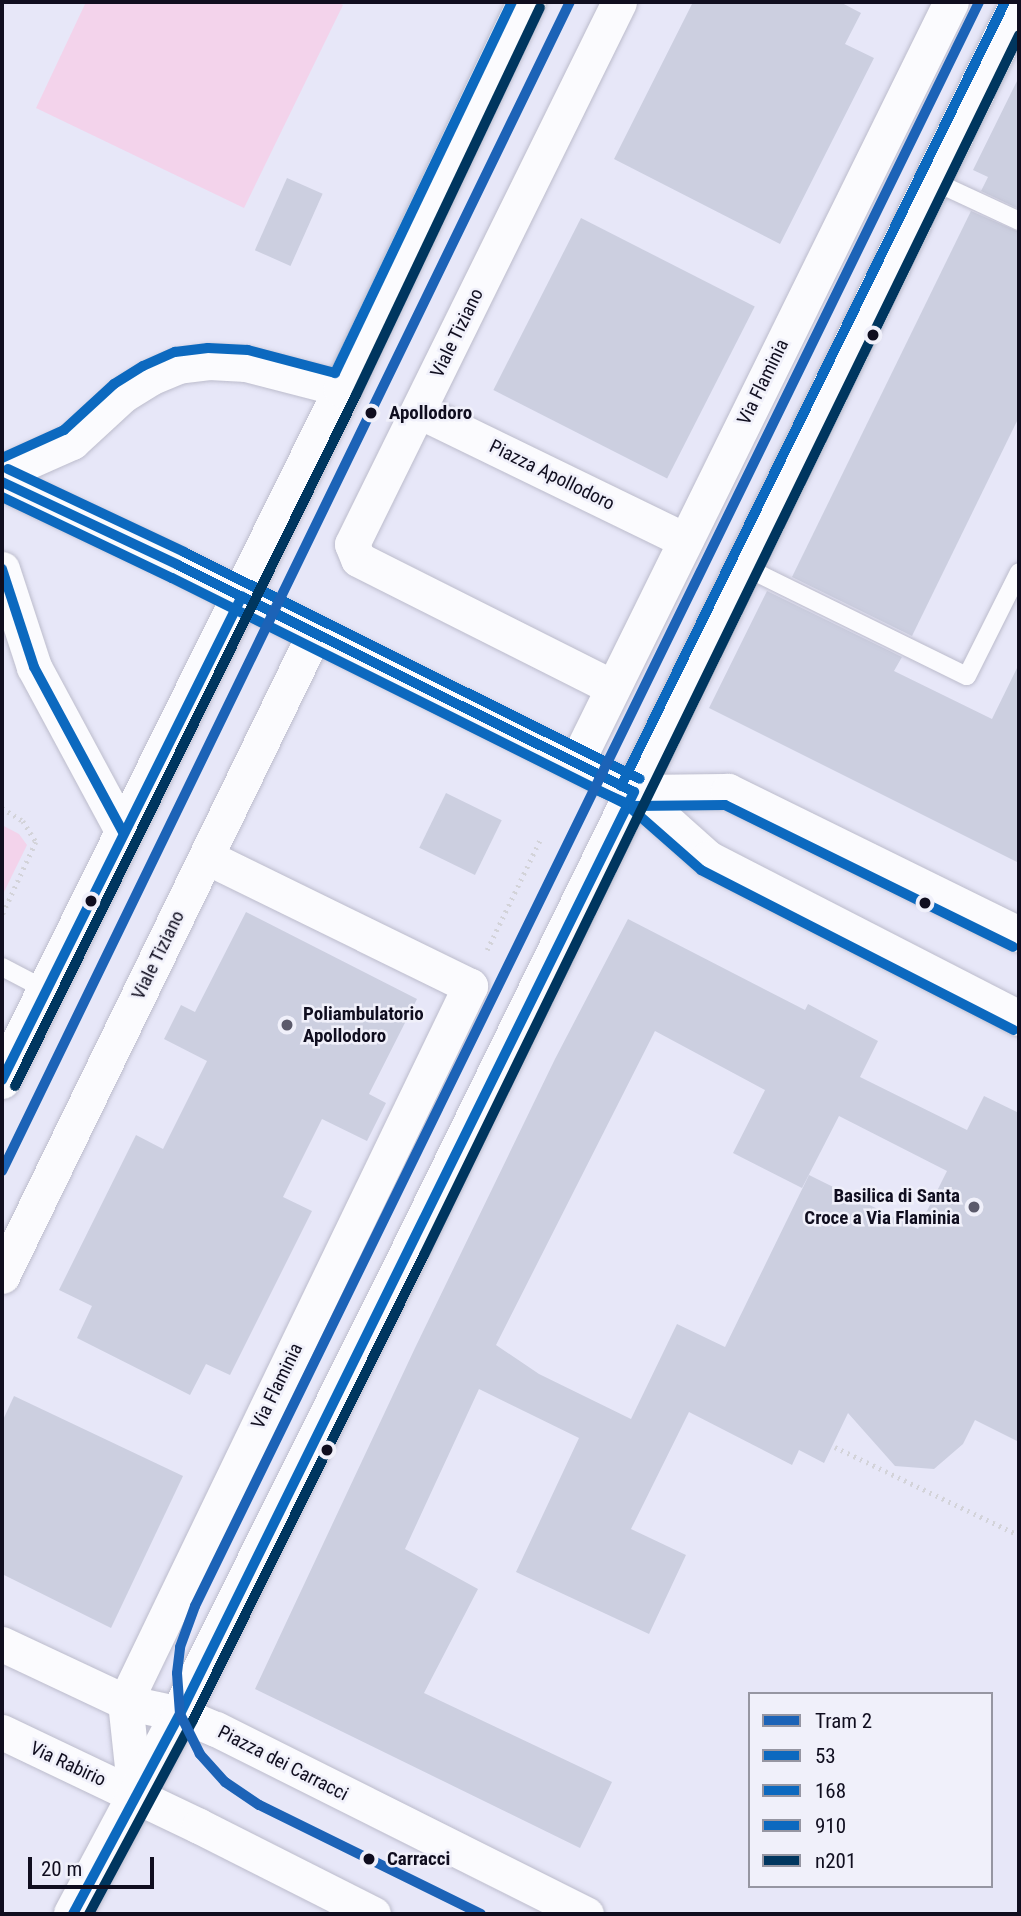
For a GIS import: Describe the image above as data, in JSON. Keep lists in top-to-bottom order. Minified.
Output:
{"streets":{"street":["Viale Tiziano","Via Flaminia","Piazza Apollodoro","Piazza dei Carracci","Via Rabirio"]},"crossings":[["Viale Tiziano","Via Flaminia"],["Viale Tiziano","Piazza Apollodoro"],["Via Flaminia","Piazza Apollodoro"],["Via Flaminia","Piazza dei Carracci"]],"places":["Apollodoro","Poliambulatorio Apollodoro","Basilica di Santa Croce a Via Flaminia","Carracci"],"lines":["tram line 2","transit line 910","transit line n201","transit line 53","transit line 168"],"legend":["Tram 2","53","168","910","n201"],"scale_bar":"20 m"}
